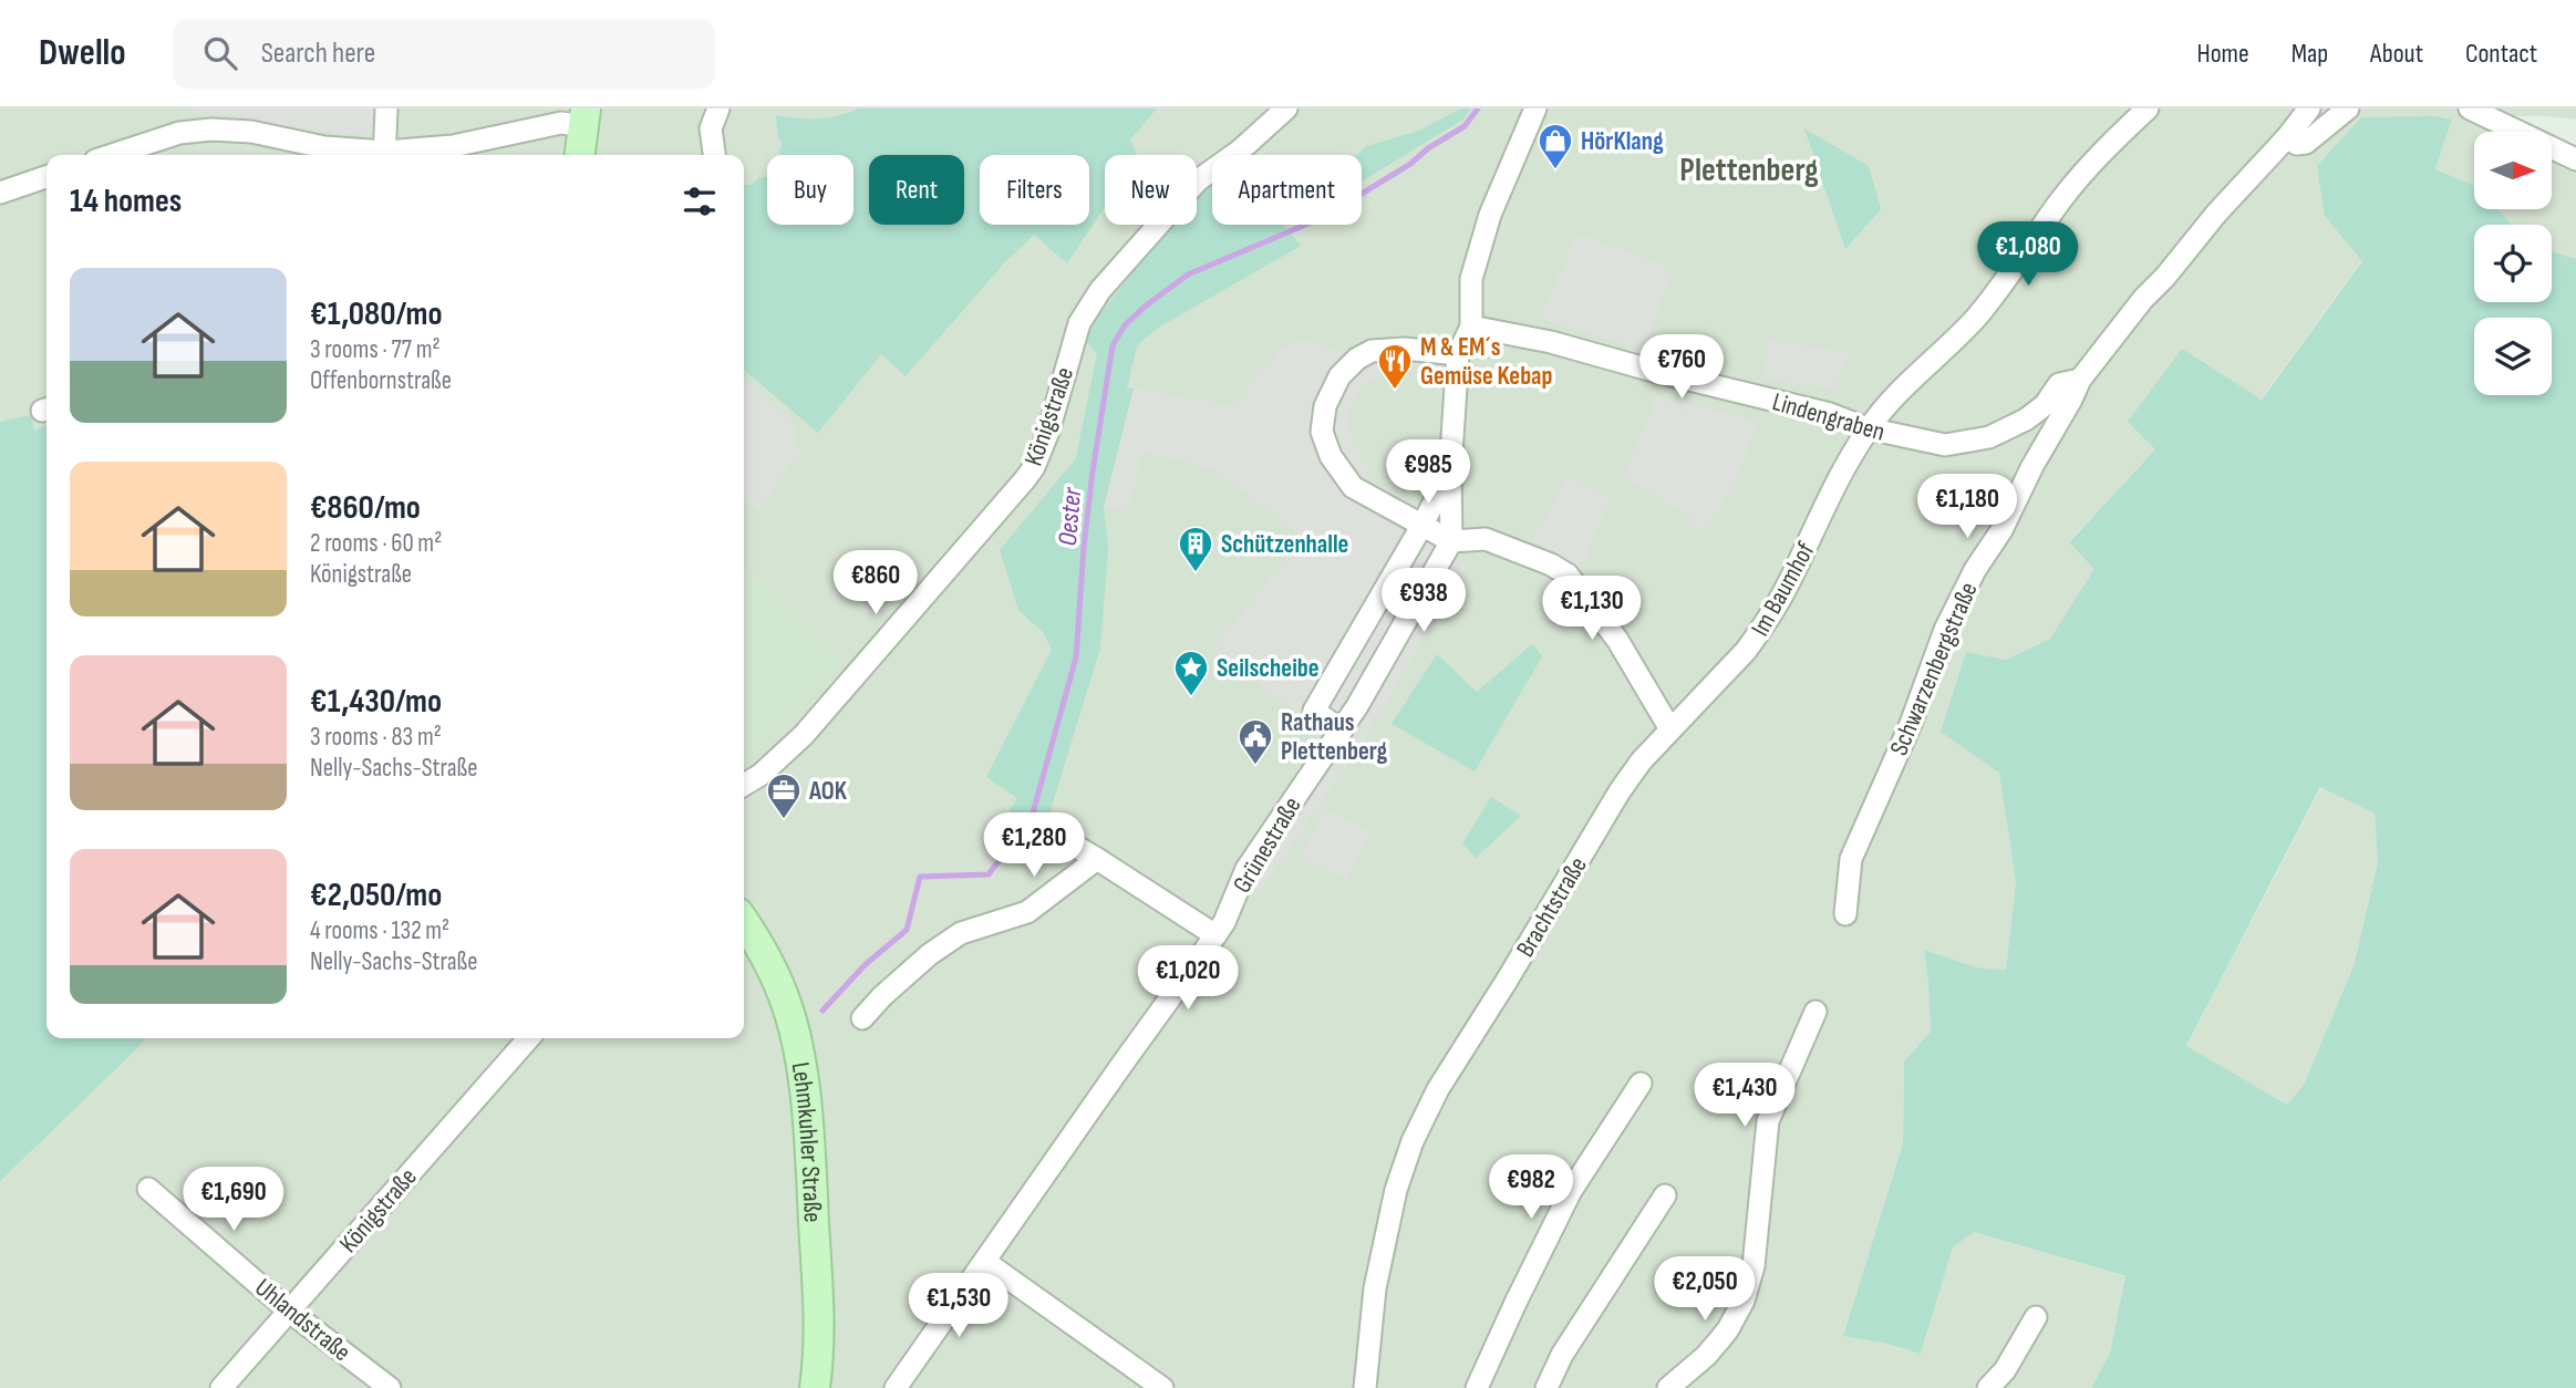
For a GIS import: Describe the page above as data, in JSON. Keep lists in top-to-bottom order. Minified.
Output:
{"streets":{"street":["Königstraße","Lindengraben","Im Baumhof","Schwarzenbergstraße","Grünestraße","Brachtstraße","Lehmkuhler Straße","Uhlandstraße"]},"crossings":[["Königstraße","Uhlandstraße"],["Lindengraben","Im Baumhof"],["Lindengraben","Schwarzenbergstraße"],["Im Baumhof","Brachtstraße"]],"districts":["Plettenberg"],"water":["Oester"],"places":{"shop":["HörKlang"],"restaurant":["M & EM´s Gemüse Kebap"],"building":["Schützenhalle"],"place":["Seilscheibe"],"public building":["Rathaus Plettenberg"],"office":["AOK"]},"north":"right","page":{"header":"Dwello","search":"Search here","nav":["Home","Map","About","Contact"],"chip":["Buy","Rent","Filters","New","Apartment"],"heading":"14 homes","price":["€1,080","€760","€985","€1,180","€860","€938","€1,130","€1,280","€1,020","€1,430","€982","€1,690","€2,050","€1,530"],"list":[{"name":"€1,080/mo","note":"3 rooms · 77 m² · Offenbornstraße"},{"name":"€860/mo","note":"2 rooms · 60 m² · Königstraße"},{"name":"€1,430/mo","note":"3 rooms · 83 m² · Nelly-Sachs-Straße"},{"name":"€2,050/mo","note":"4 rooms · 132 m² · Nelly-Sachs-Straße"}]}}
